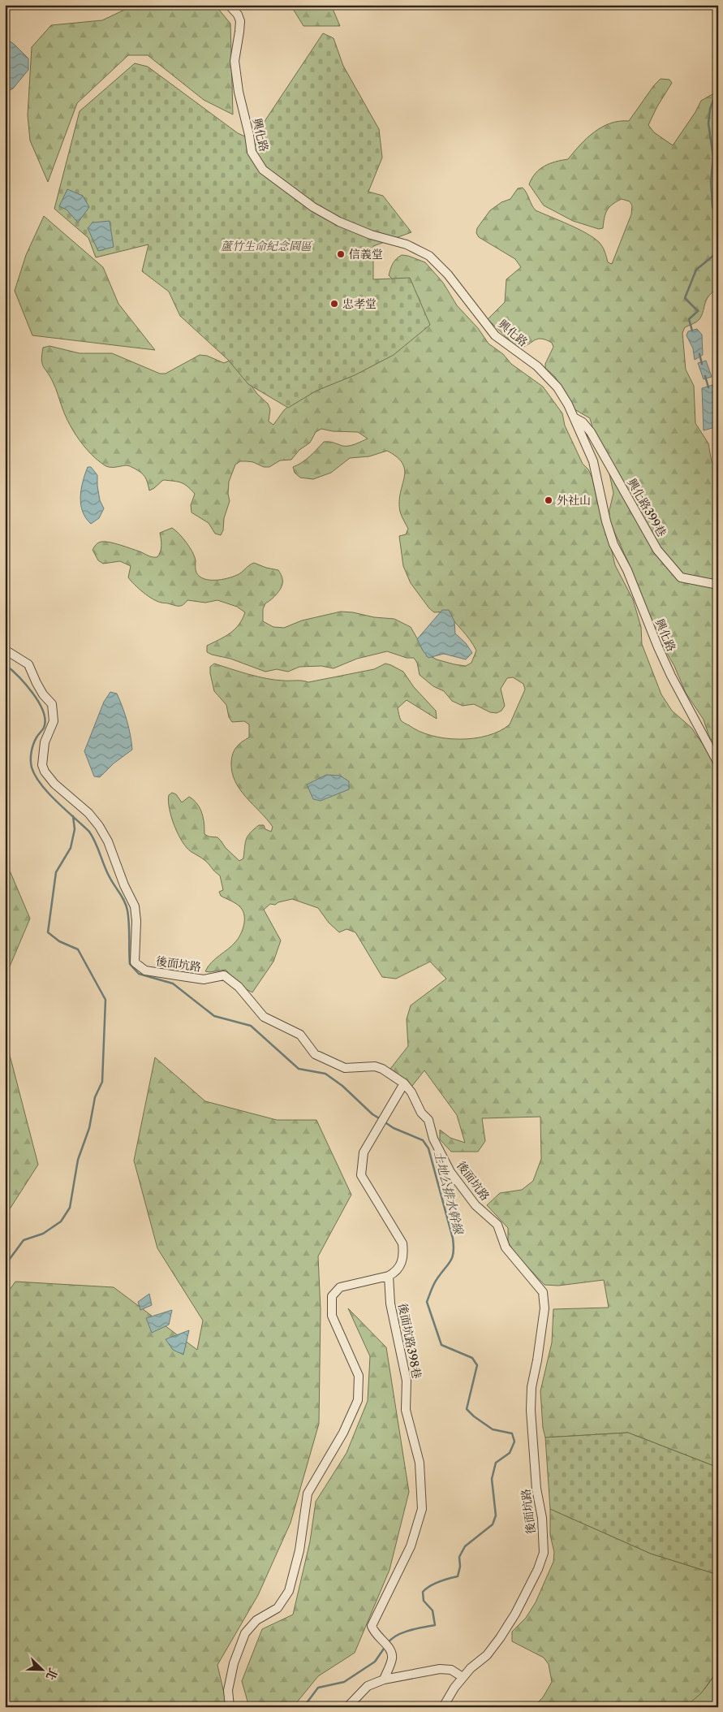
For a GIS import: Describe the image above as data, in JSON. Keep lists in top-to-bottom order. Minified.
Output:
{"streets":{"street":["興化路","興化路399巷","後面坑路","後面坑路398巷"]},"crossings":[["興化路","興化路399巷"]],"water":["土地公排水幹線"],"parks":["蘆竹生命紀念園區"],"places":["信義堂","忠孝堂","外社山"],"north":"bottom right"}
